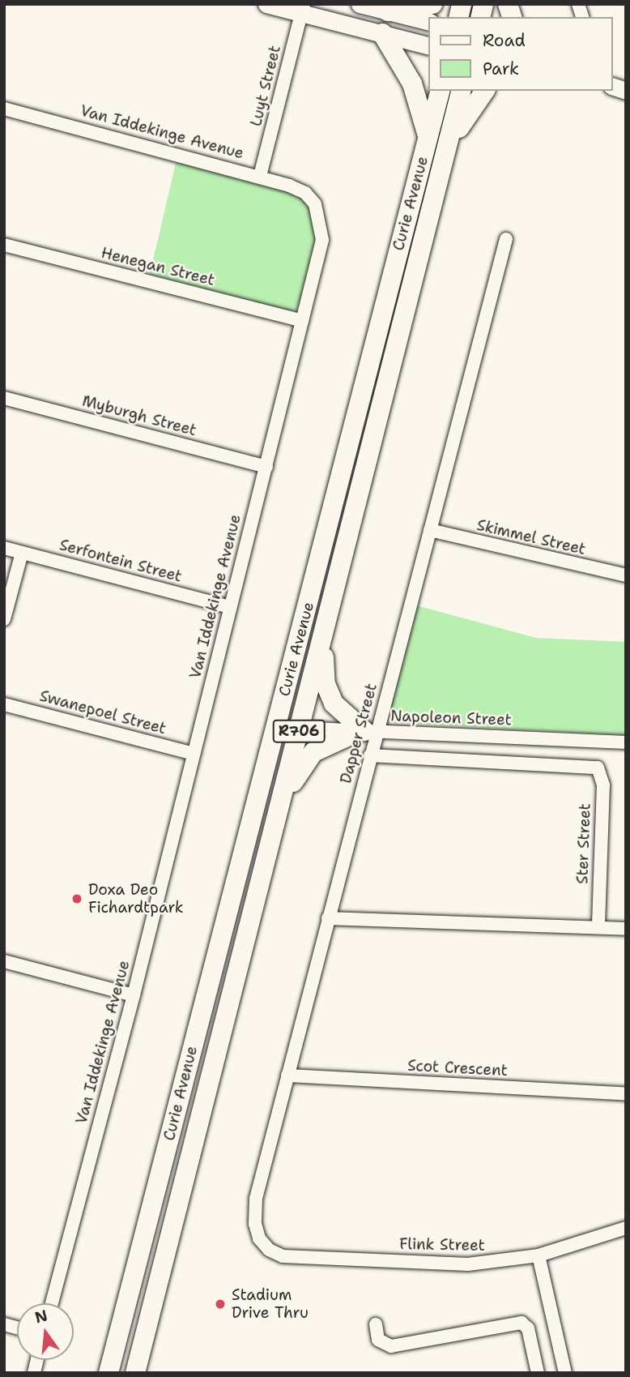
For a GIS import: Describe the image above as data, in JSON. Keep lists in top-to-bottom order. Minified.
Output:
{"streets":{"main road":["Curie Avenue","R706"],"street":["Luyt Street","Van Iddekinge Avenue","Henegan Street","Myburgh Street","Skimmel Street","Serfontein Street","Swanepoel Street","Napoleon Street","Dapper Street","Ster Street","Scot Crescent","Flink Street"]},"crossings":[["Luyt Street","Van Iddekinge Avenue"],["Van Iddekinge Avenue","Henegan Street"],["Van Iddekinge Avenue","Myburgh Street"],["Van Iddekinge Avenue","Serfontein Street"],["Van Iddekinge Avenue","Swanepoel Street"],["Curie Avenue","Napoleon Street"],["Skimmel Street","Dapper Street"],["Napoleon Street","Dapper Street"],["Dapper Street","Ster Street"],["Dapper Street","Scot Crescent"],["Dapper Street","Flink Street"]],"places":["Doxa Deo Fichardtpark","Stadium Drive Thru"],"legend":["Road","Park"],"north":"top"}
